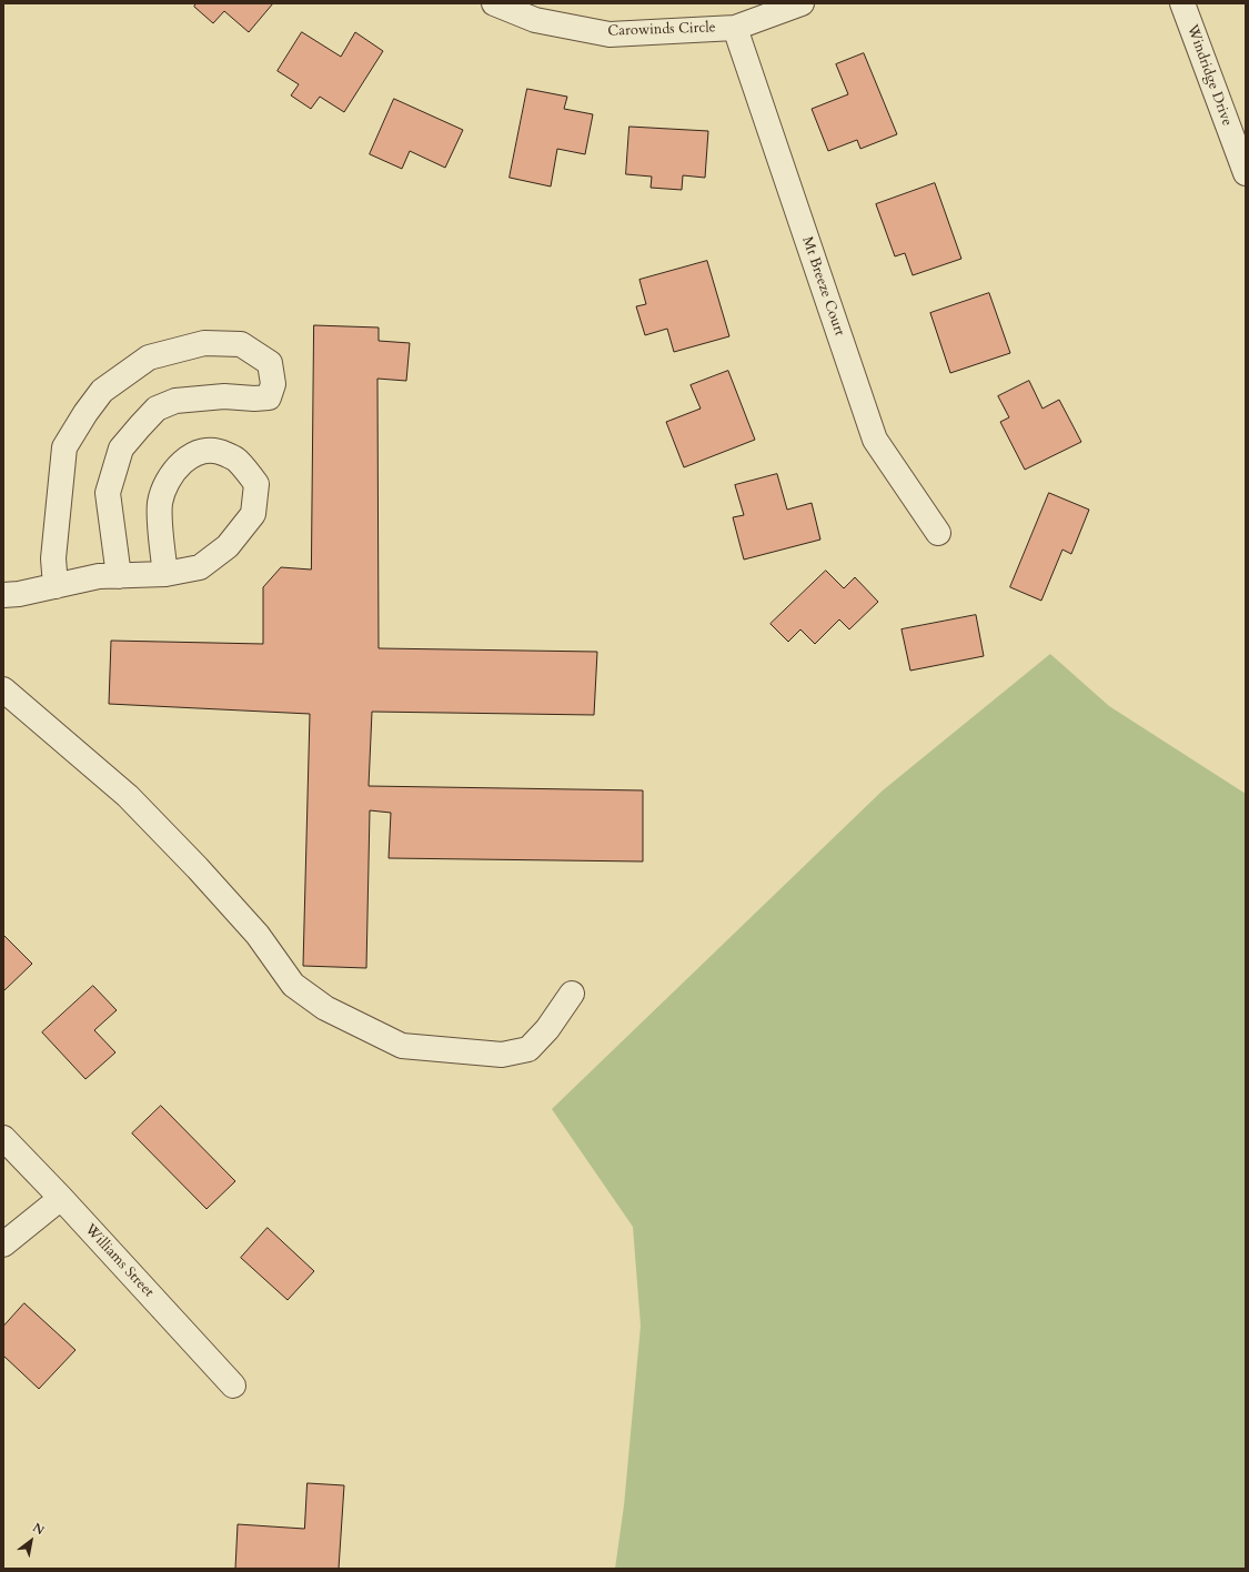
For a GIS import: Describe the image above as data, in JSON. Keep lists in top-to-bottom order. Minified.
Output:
{"streets":{"street":["Carowinds Circle","Windridge Drive","Mt Breeze Court","Williams Street"]},"crossings":[["Carowinds Circle","Mt Breeze Court"]],"north":"top right"}
